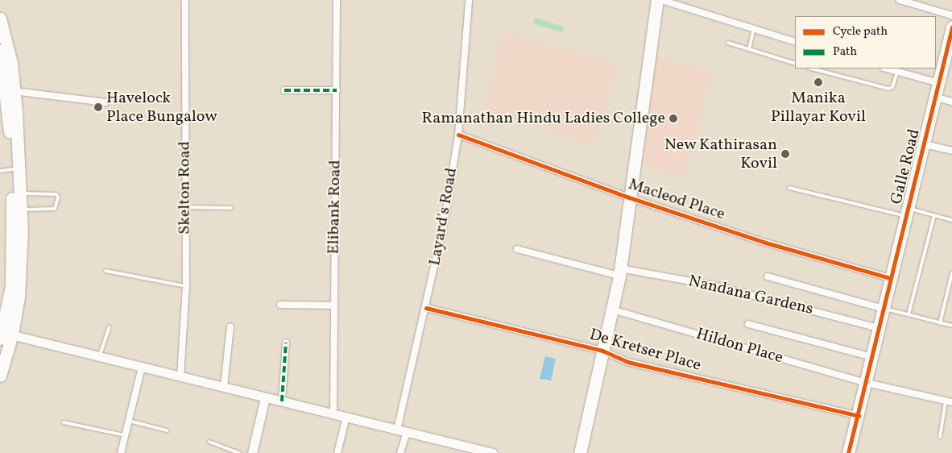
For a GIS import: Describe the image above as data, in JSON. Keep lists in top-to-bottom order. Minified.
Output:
{"streets":{"highway":["Galle Road"],"street":["Skelton Road","Macleod Place","Elibank Road","Layard's Road","Nandana Gardens","Hildon Place","De Kretser Place"]},"crossings":[["Galle Road","Macleod Place"],["Galle Road","Nandana Gardens"],["Galle Road","Hildon Place"],["Galle Road","De Kretser Place"],["Macleod Place","Layard's Road"],["Layard's Road","De Kretser Place"]],"places":["Manika Pillayar Kovil","Havelock Place Bungalow","Ramanathan Hindu Ladies College","New Kathirasan Kovil"],"legend":["Cycle path","Path"]}
